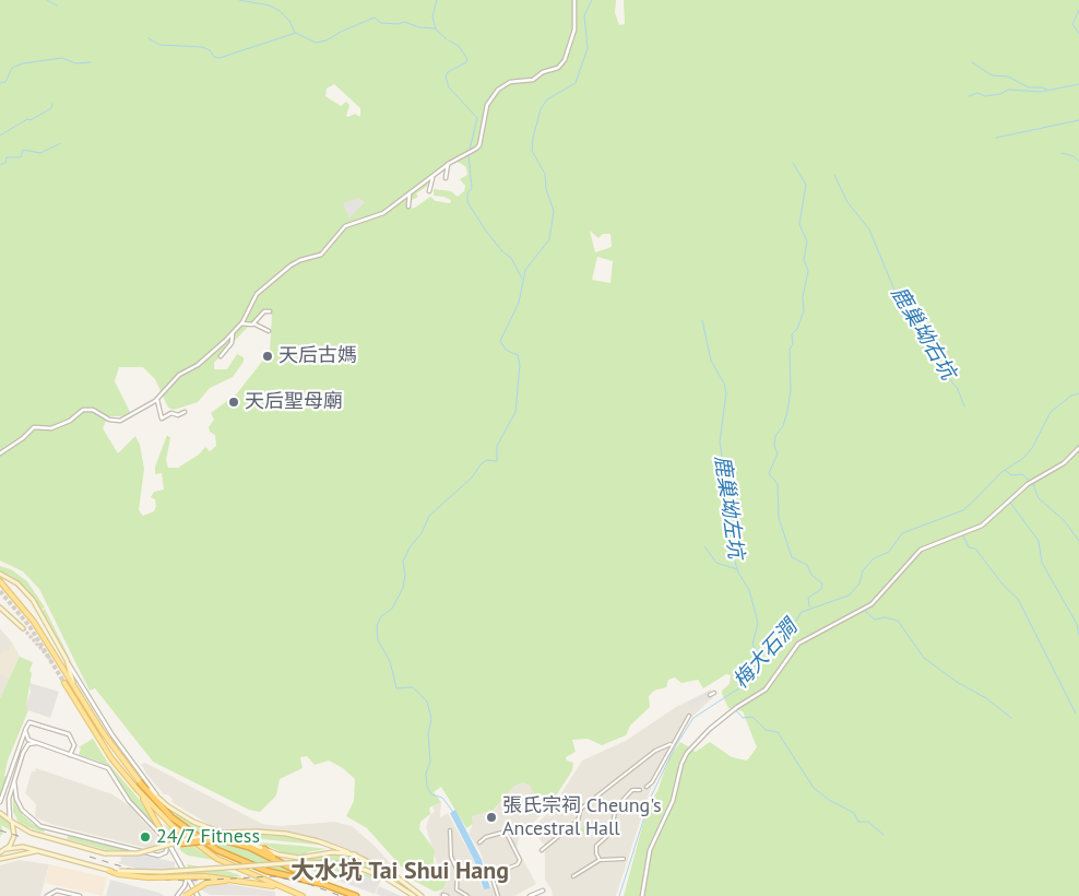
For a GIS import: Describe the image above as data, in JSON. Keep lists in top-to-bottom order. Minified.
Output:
{"districts":["大水坑 Tai Shui Hang"],"water":["鹿巢坳右坑","鹿巢坳左坑","梅大石澗"],"places":["天后古媽","天后聖母廟","張氏宗祠 Cheung's Ancestral Hall","24/7 Fitness"]}
